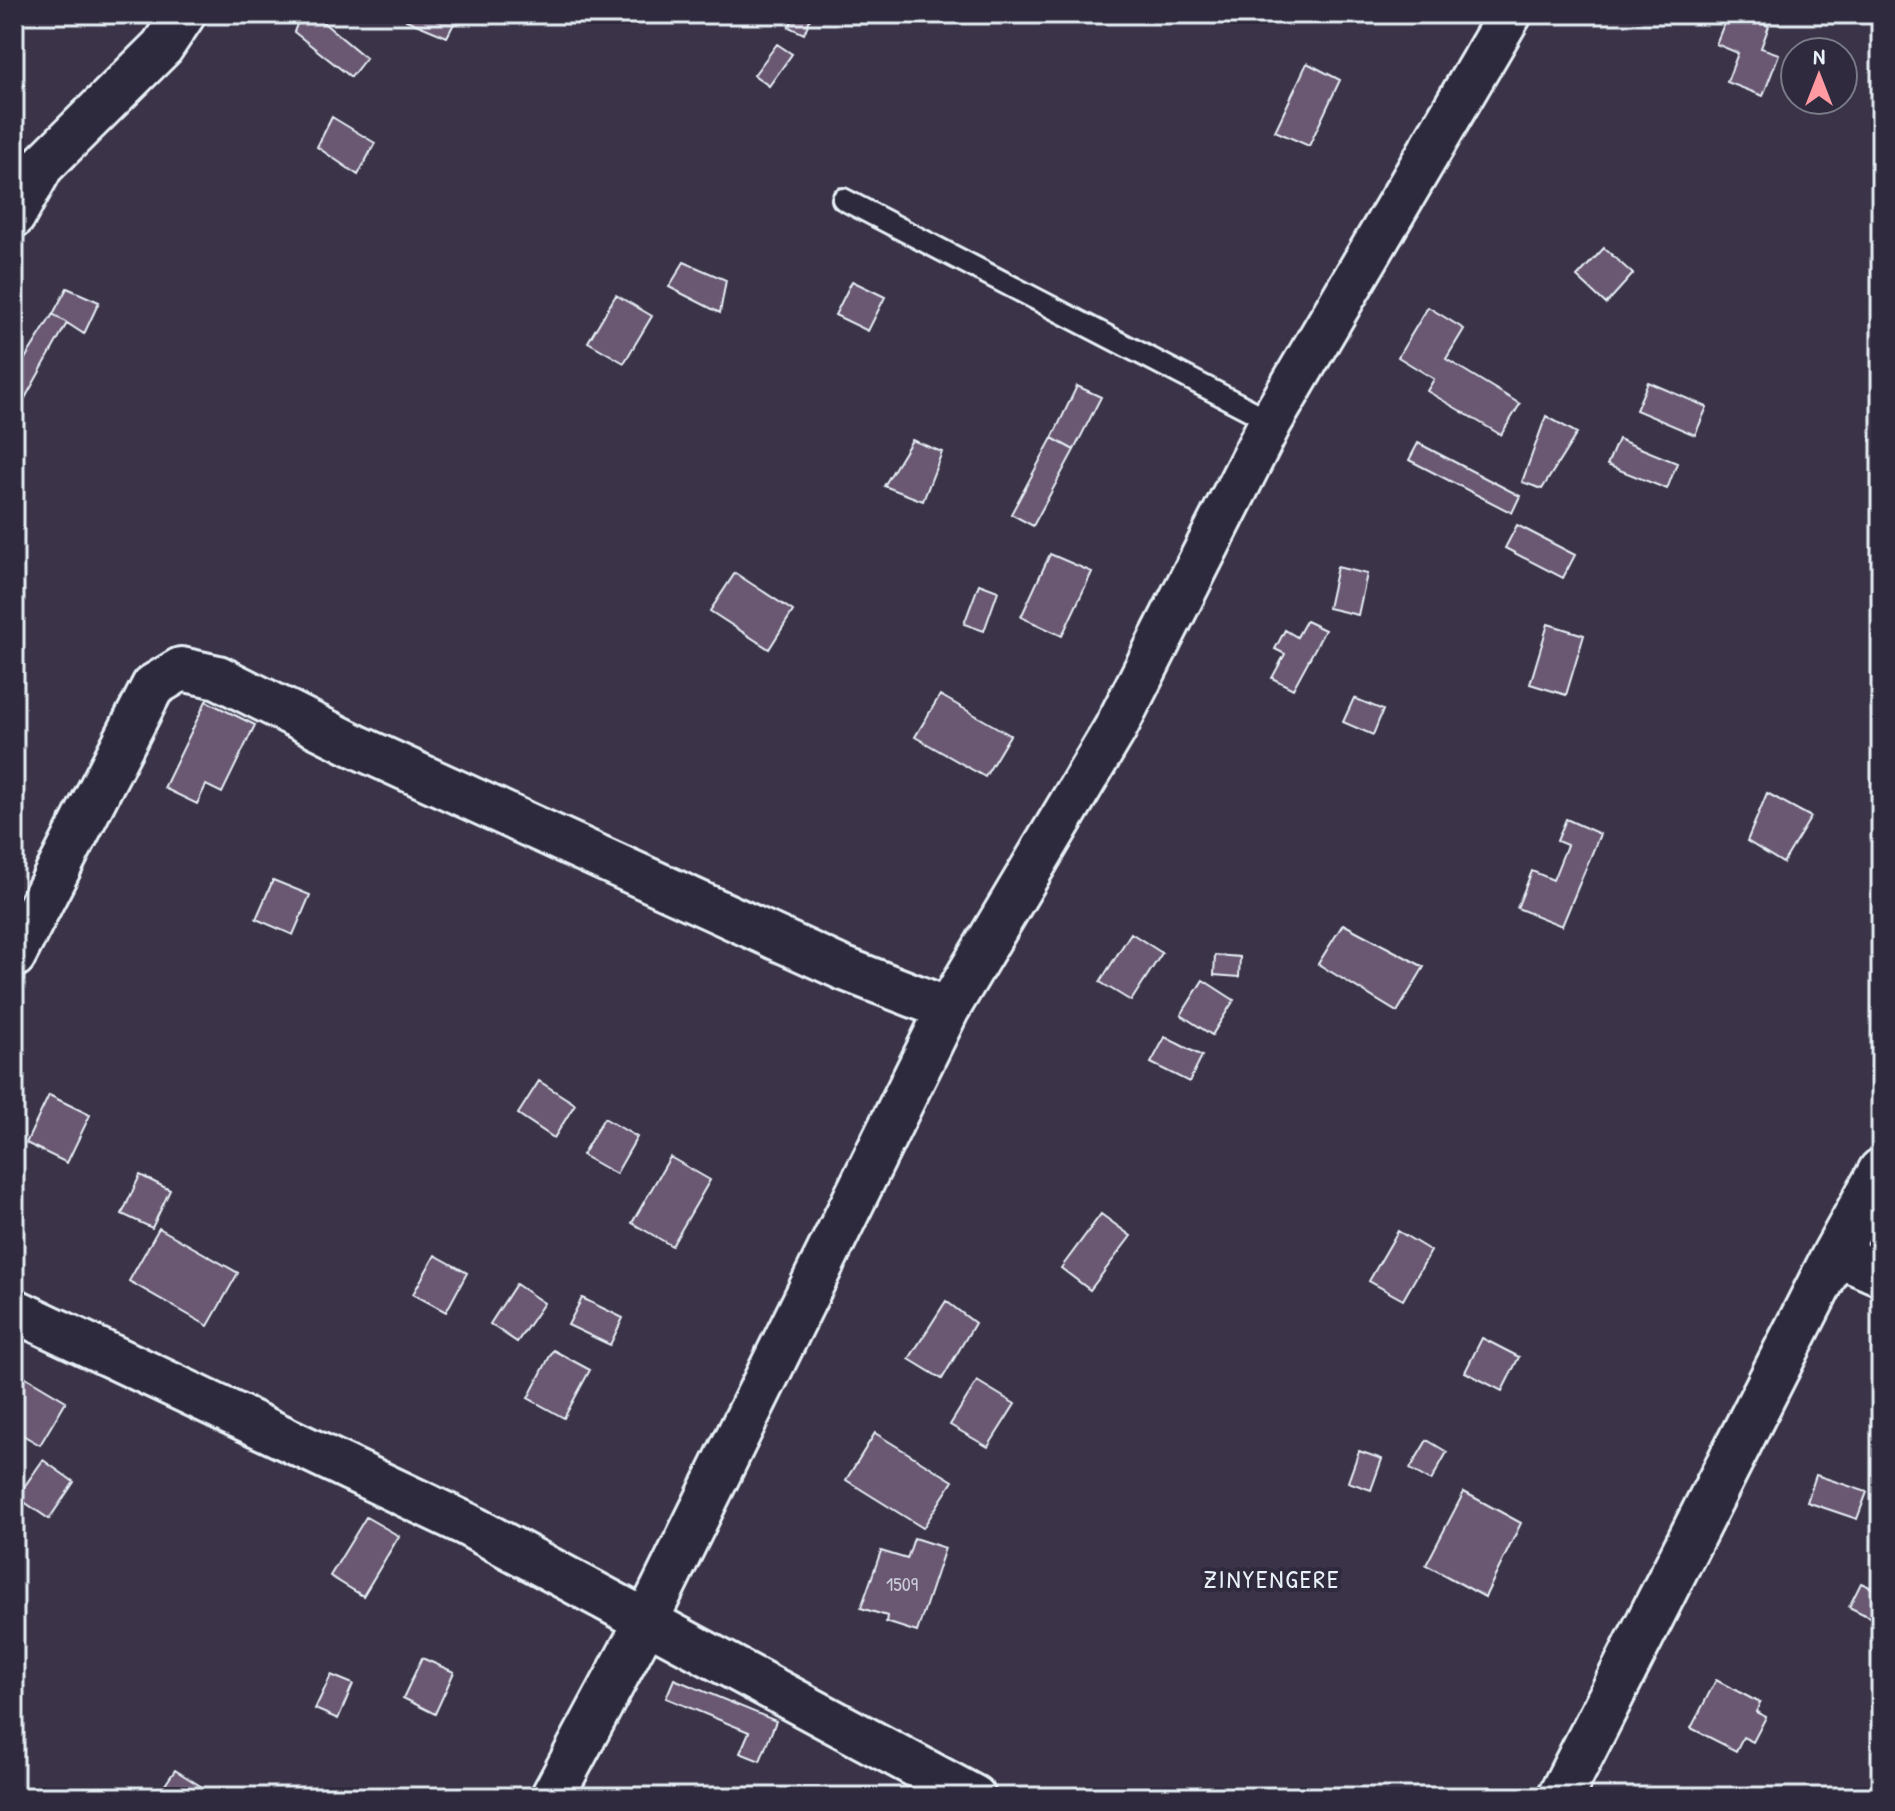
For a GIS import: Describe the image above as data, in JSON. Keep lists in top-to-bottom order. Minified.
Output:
{"districts":["ZINYENGERE"],"house_numbers":["1509"],"north":"top"}
